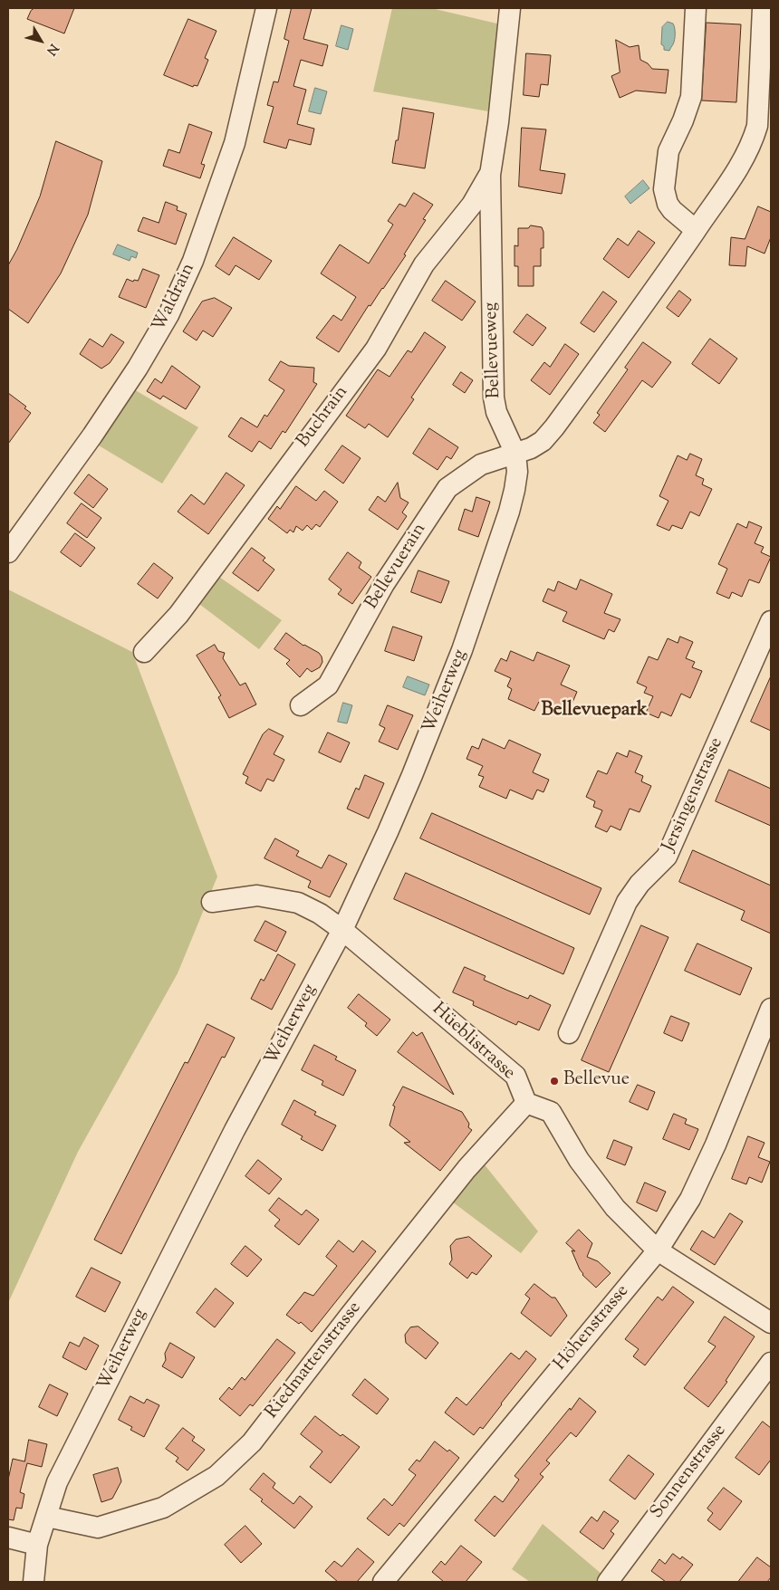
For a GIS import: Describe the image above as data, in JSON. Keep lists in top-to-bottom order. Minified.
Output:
{"streets":{"street":["Waldrain","Bellevueweg","Buchrain","Bellevuerain","Weiherweg","Jersingenstrasse","Hüeblistrasse","Höhenstrasse","Riedmattenstrasse","Sonnenstrasse"]},"crossings":[["Bellevueweg","Buchrain"],["Bellevueweg","Bellevuerain"],["Bellevueweg","Weiherweg"],["Bellevuerain","Weiherweg"],["Weiherweg","Hüeblistrasse"],["Weiherweg","Riedmattenstrasse"],["Hüeblistrasse","Riedmattenstrasse"]],"districts":["Bellevuepark"],"places":["Bellevue"],"north":"bottom right"}
